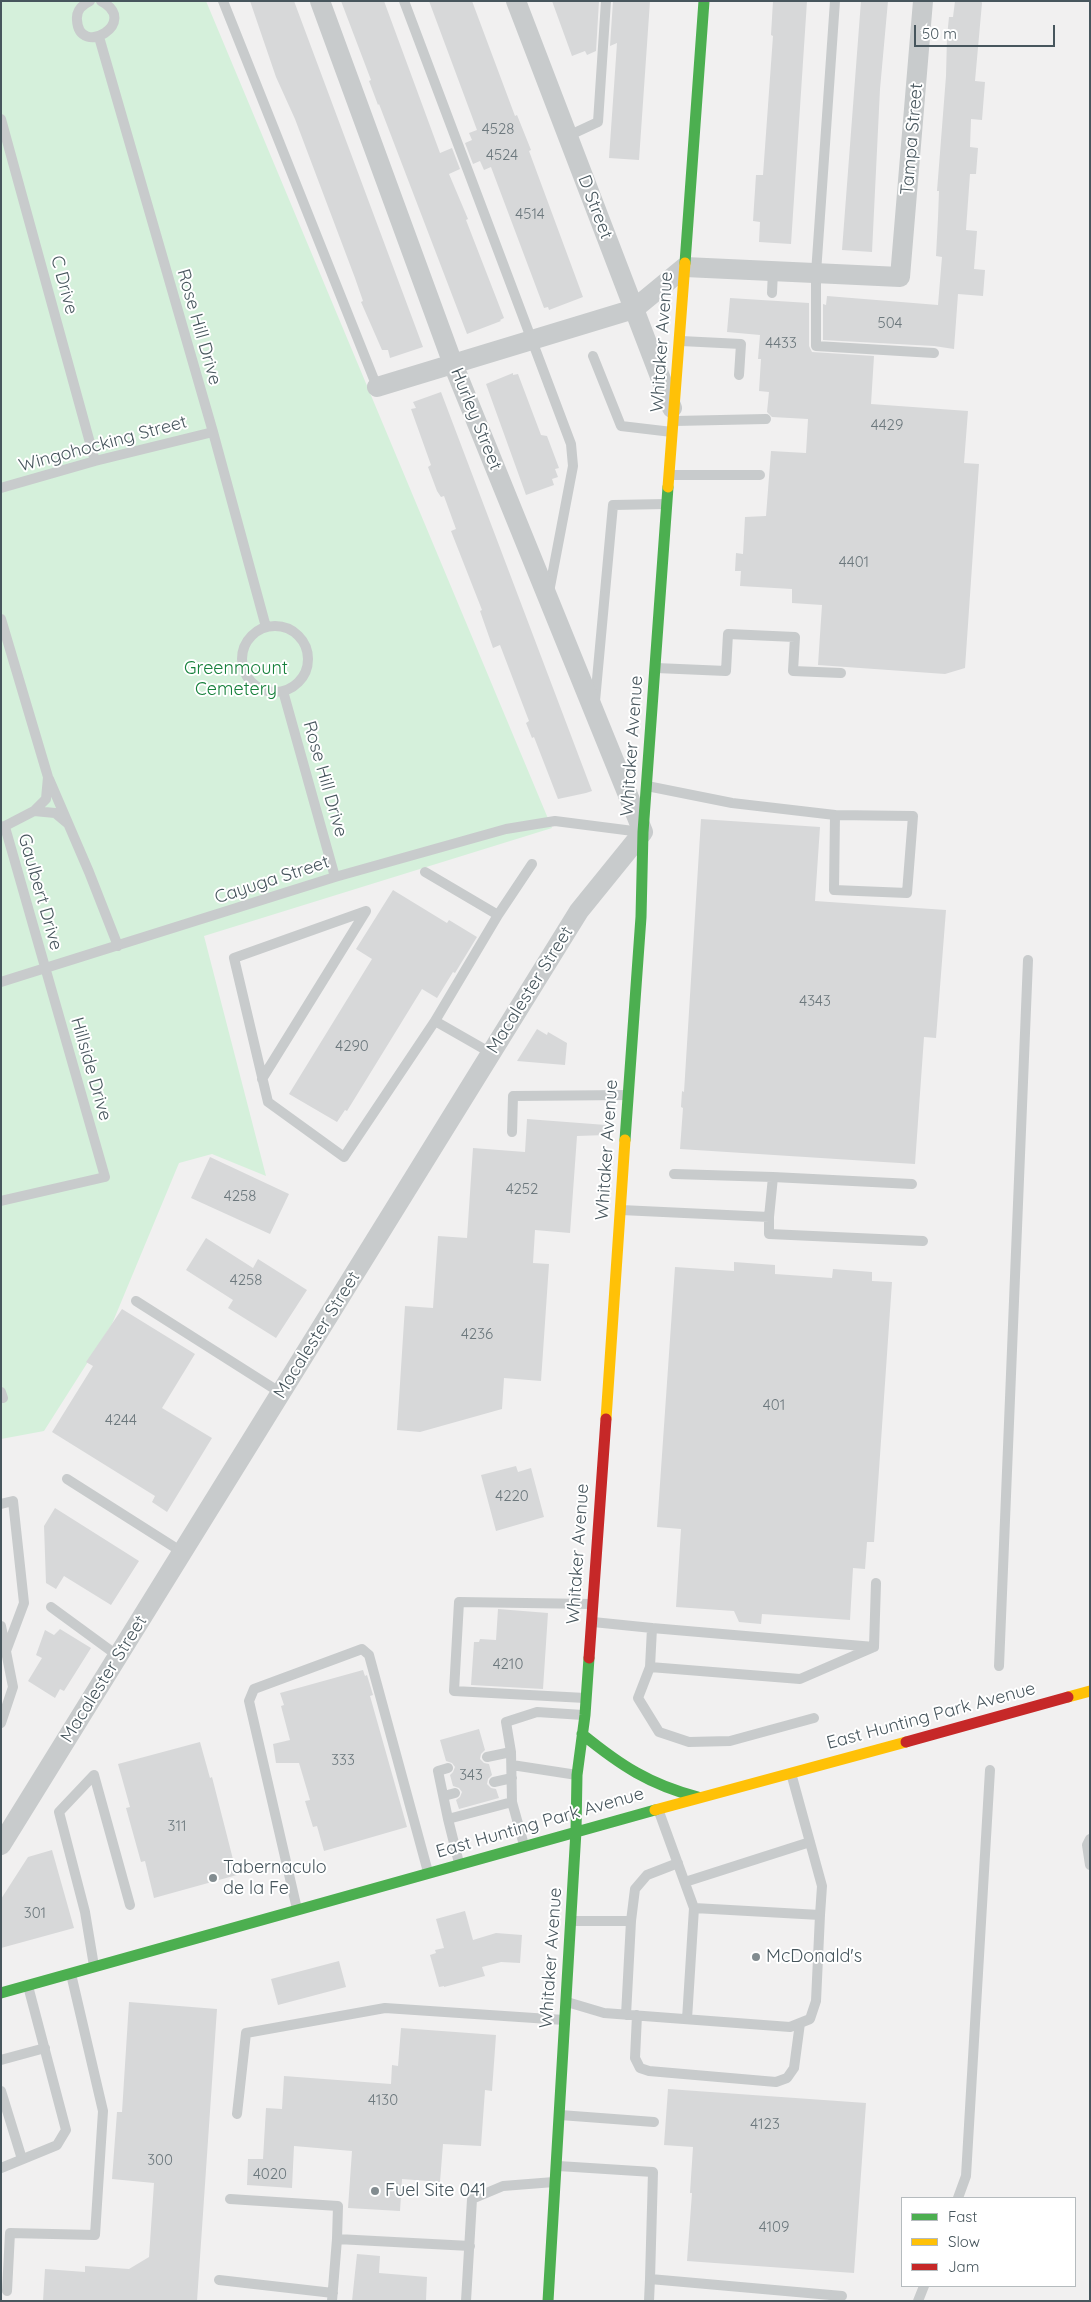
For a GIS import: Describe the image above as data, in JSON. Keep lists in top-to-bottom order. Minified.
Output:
{"streets":{"main road":["Whitaker Avenue","East Hunting Park Avenue"],"street":["Tampa Street","D Street","Hurley Street","Macalester Street"],"lane":["C Drive","Rose Hill Drive","Wingohocking Street","Cayuga Street","Gaulbert Drive","Hillside Drive"]},"crossings":[["D Street","Whitaker Avenue"],["C Drive","Wingohocking Street"],["Rose Hill Drive","Wingohocking Street"],["Rose Hill Drive","Cayuga Street"],["Whitaker Avenue","Hurley Street"],["Whitaker Avenue","Cayuga Street"],["Whitaker Avenue","Macalester Street"],["Whitaker Avenue","East Hunting Park Avenue"],["Hurley Street","Cayuga Street"],["Hurley Street","Macalester Street"],["Cayuga Street","Gaulbert Drive"],["Cayuga Street","Macalester Street"],["Cayuga Street","Hillside Drive"],["Gaulbert Drive","Hillside Drive"]],"parks":["Greenmount Cemetery"],"places":["Tabernaculo de la Fe","McDonald's","Fuel Site 041"],"house_numbers":["4528","4524","4514","504","4433","4429","4401","4343","4290","4252","4258","4258","4236","401","4244","4220","4210","333","343","311","301","4130","4123","300","4020","4109"],"legend":["Fast","Slow","Jam"],"scale_bar":"50 m"}
